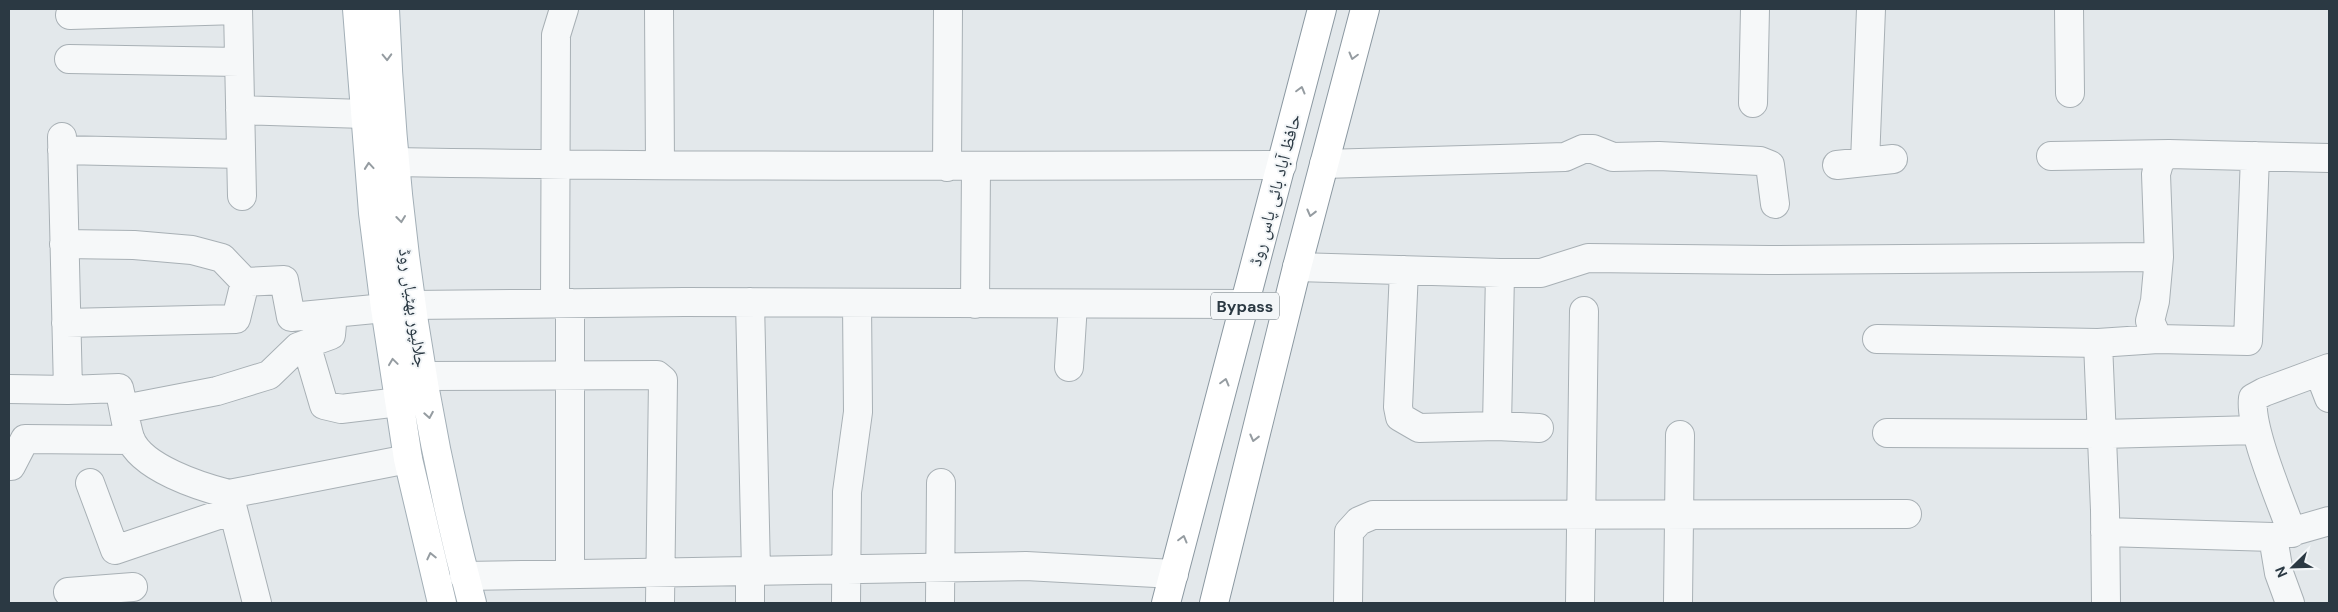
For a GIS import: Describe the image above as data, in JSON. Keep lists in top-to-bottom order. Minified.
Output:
{"streets":{"main road":["حافظ آباد بائی پاس روڈ","Bypass","جلالپور بھٹیاں روڈ"]},"north":"bottom left"}
